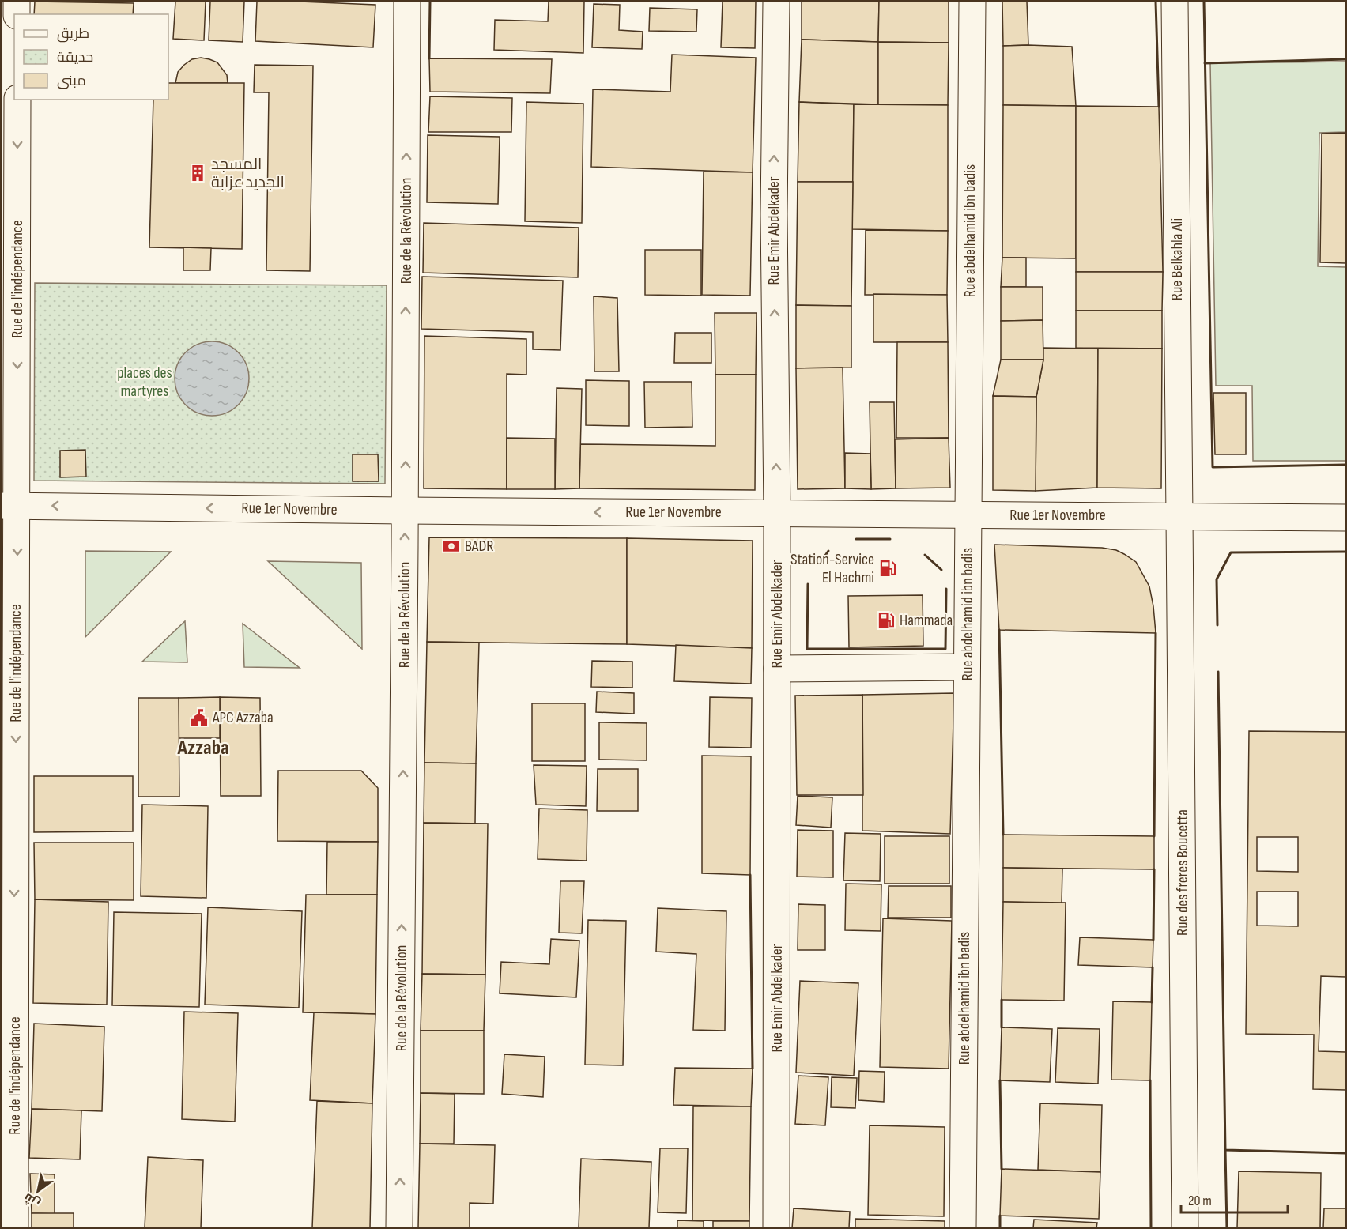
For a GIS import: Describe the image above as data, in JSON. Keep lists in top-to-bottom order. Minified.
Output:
{"streets":{"street":["Rue de la Révolution","Rue Emir Abdelkader","Rue abdelhamid ibn badis","Rue Belkahla Ali","Rue de l'indépendance","Rue 1er Novembre","Rue des freres Boucetta"]},"crossings":[["Rue de la Révolution","Rue 1er Novembre"],["Rue Emir Abdelkader","Rue 1er Novembre"],["Rue abdelhamid ibn badis","Rue 1er Novembre"],["Rue Belkahla Ali","Rue 1er Novembre"],["Rue Belkahla Ali","Rue des freres Boucetta"],["Rue de l'indépendance","Rue 1er Novembre"],["Rue 1er Novembre","Rue des freres Boucetta"]],"one_way":["Rue de la Révolution","Rue Emir Abdelkader","Rue de l'indépendance","Rue 1er Novembre"],"districts":["Azzaba"],"parks":["places des martyres"],"places":{"building":["المسجد الجديد عزابة"],"bank":["BADR"],"fuel station":["Station-Service El Hachmi","Hammada"],"public building":["APC Azzaba"]},"legend":["طريق","حديقة","مبنى"],"scale_bar":"20 m","north":"bottom left"}
